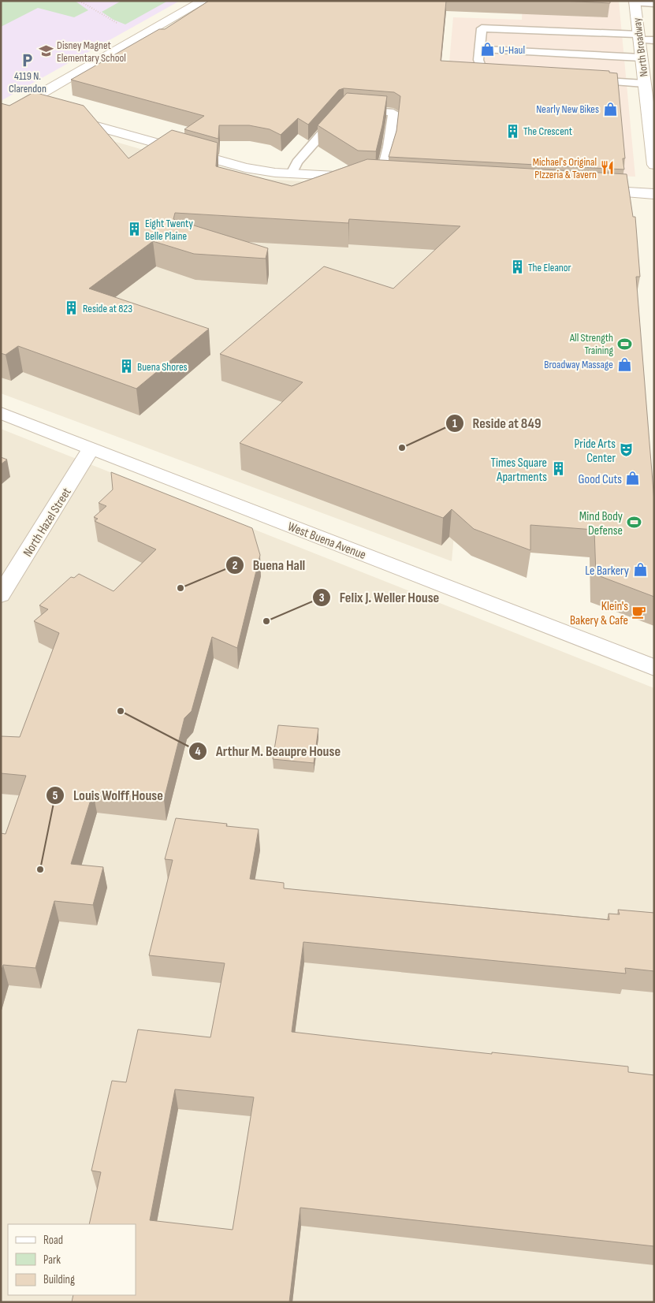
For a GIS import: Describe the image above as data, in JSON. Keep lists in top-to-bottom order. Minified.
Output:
{"streets":{"street":["North Broadway","North Hazel Street","West Buena Avenue"]},"crossings":[["North Hazel Street","West Buena Avenue"]],"places":{"shop":["U-Haul","Nearly New Bikes","Broadway Massage","Good Cuts","Le Barkery"],"school or university":["Disney Magnet Elementary School"],"parking":["4119 N. Clarendon"],"building":["The Crescent","Eight Twenty Belle Plaine","The Eleanor","Reside at 823","Buena Shores","Times Square Apartments"],"restaurant":["Michael's Original PIzzeria & Tavern"],"sports":["All Strength Training","Mind Body Defense"],"other":["Reside at 849","Buena Hall","Felix J. Weller House","Arthur M. Beaupre House","Louis Wolff House"],"theatre":["Pride Arts Center"],"cafe":["Klein's Bakery & Cafe"]},"legend":["Road","Park","Building"]}
